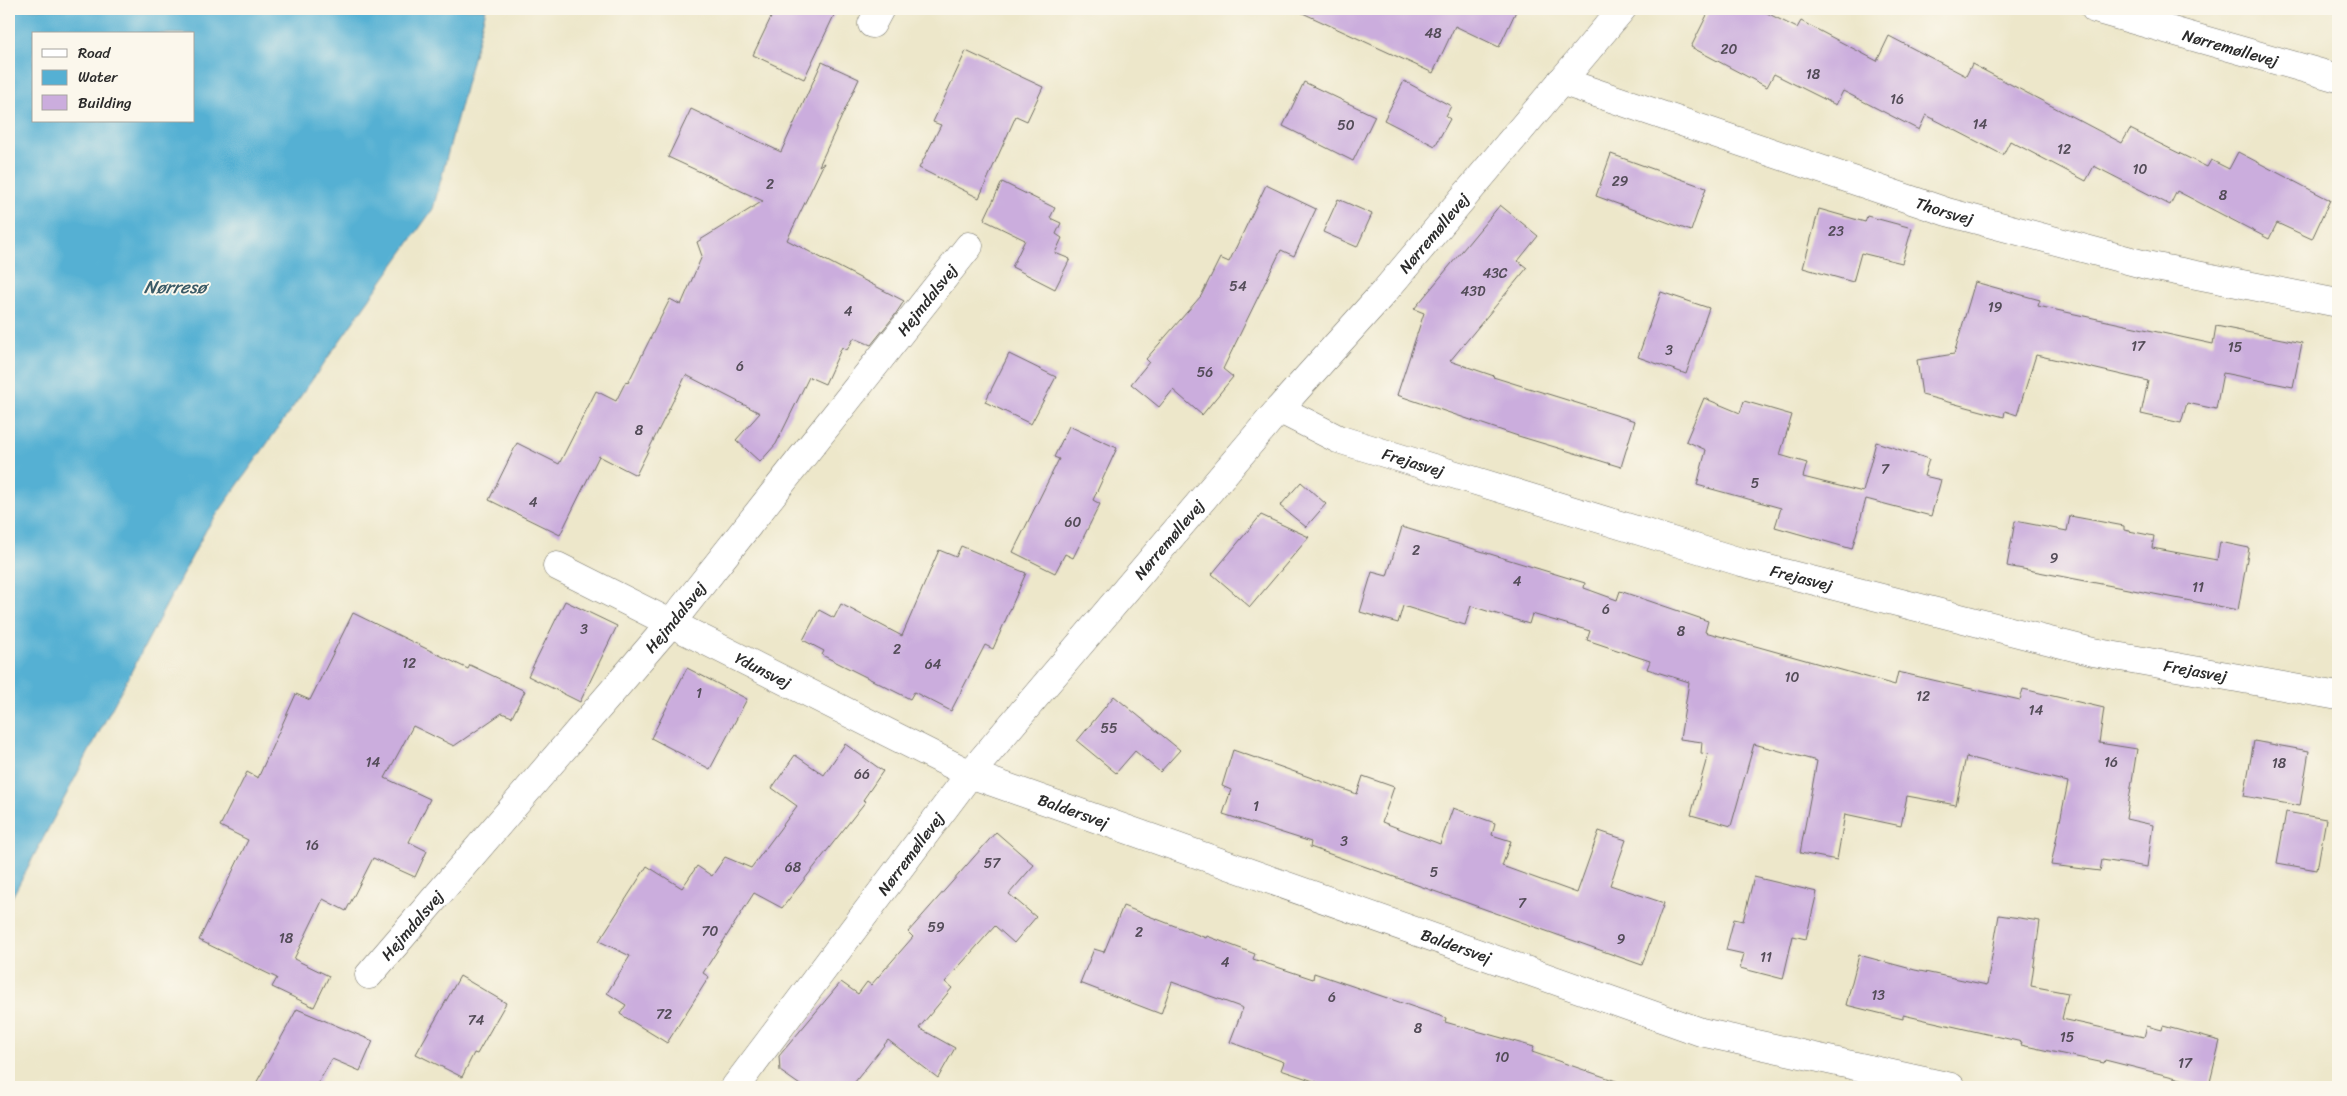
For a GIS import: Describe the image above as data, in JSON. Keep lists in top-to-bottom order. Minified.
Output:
{"streets":{"street":["Nørremøllevej","Thorsvej","Hejmdalsvej","Frejasvej","Ydunsvej","Baldersvej"]},"crossings":[["Nørremøllevej","Thorsvej"],["Nørremøllevej","Frejasvej"],["Nørremøllevej","Ydunsvej"],["Nørremøllevej","Baldersvej"],["Hejmdalsvej","Ydunsvej"],["Ydunsvej","Baldersvej"]],"water":["Nørresø"],"house_numbers":["48","20","18","16","14","50","12","10","29","2","8","23","43C","54","43D","19","4","17","15","3","6","56","8","7","5","4","60","2","9","4","11","6","3","8","2","12","64","10","1","12","14","55","14","16","18","66","1","3","16","57","68","5","7","59","70","2","18","9","11","4","13","6","72","74","8","15","10","17"],"legend":["Road","Water","Building"]}
